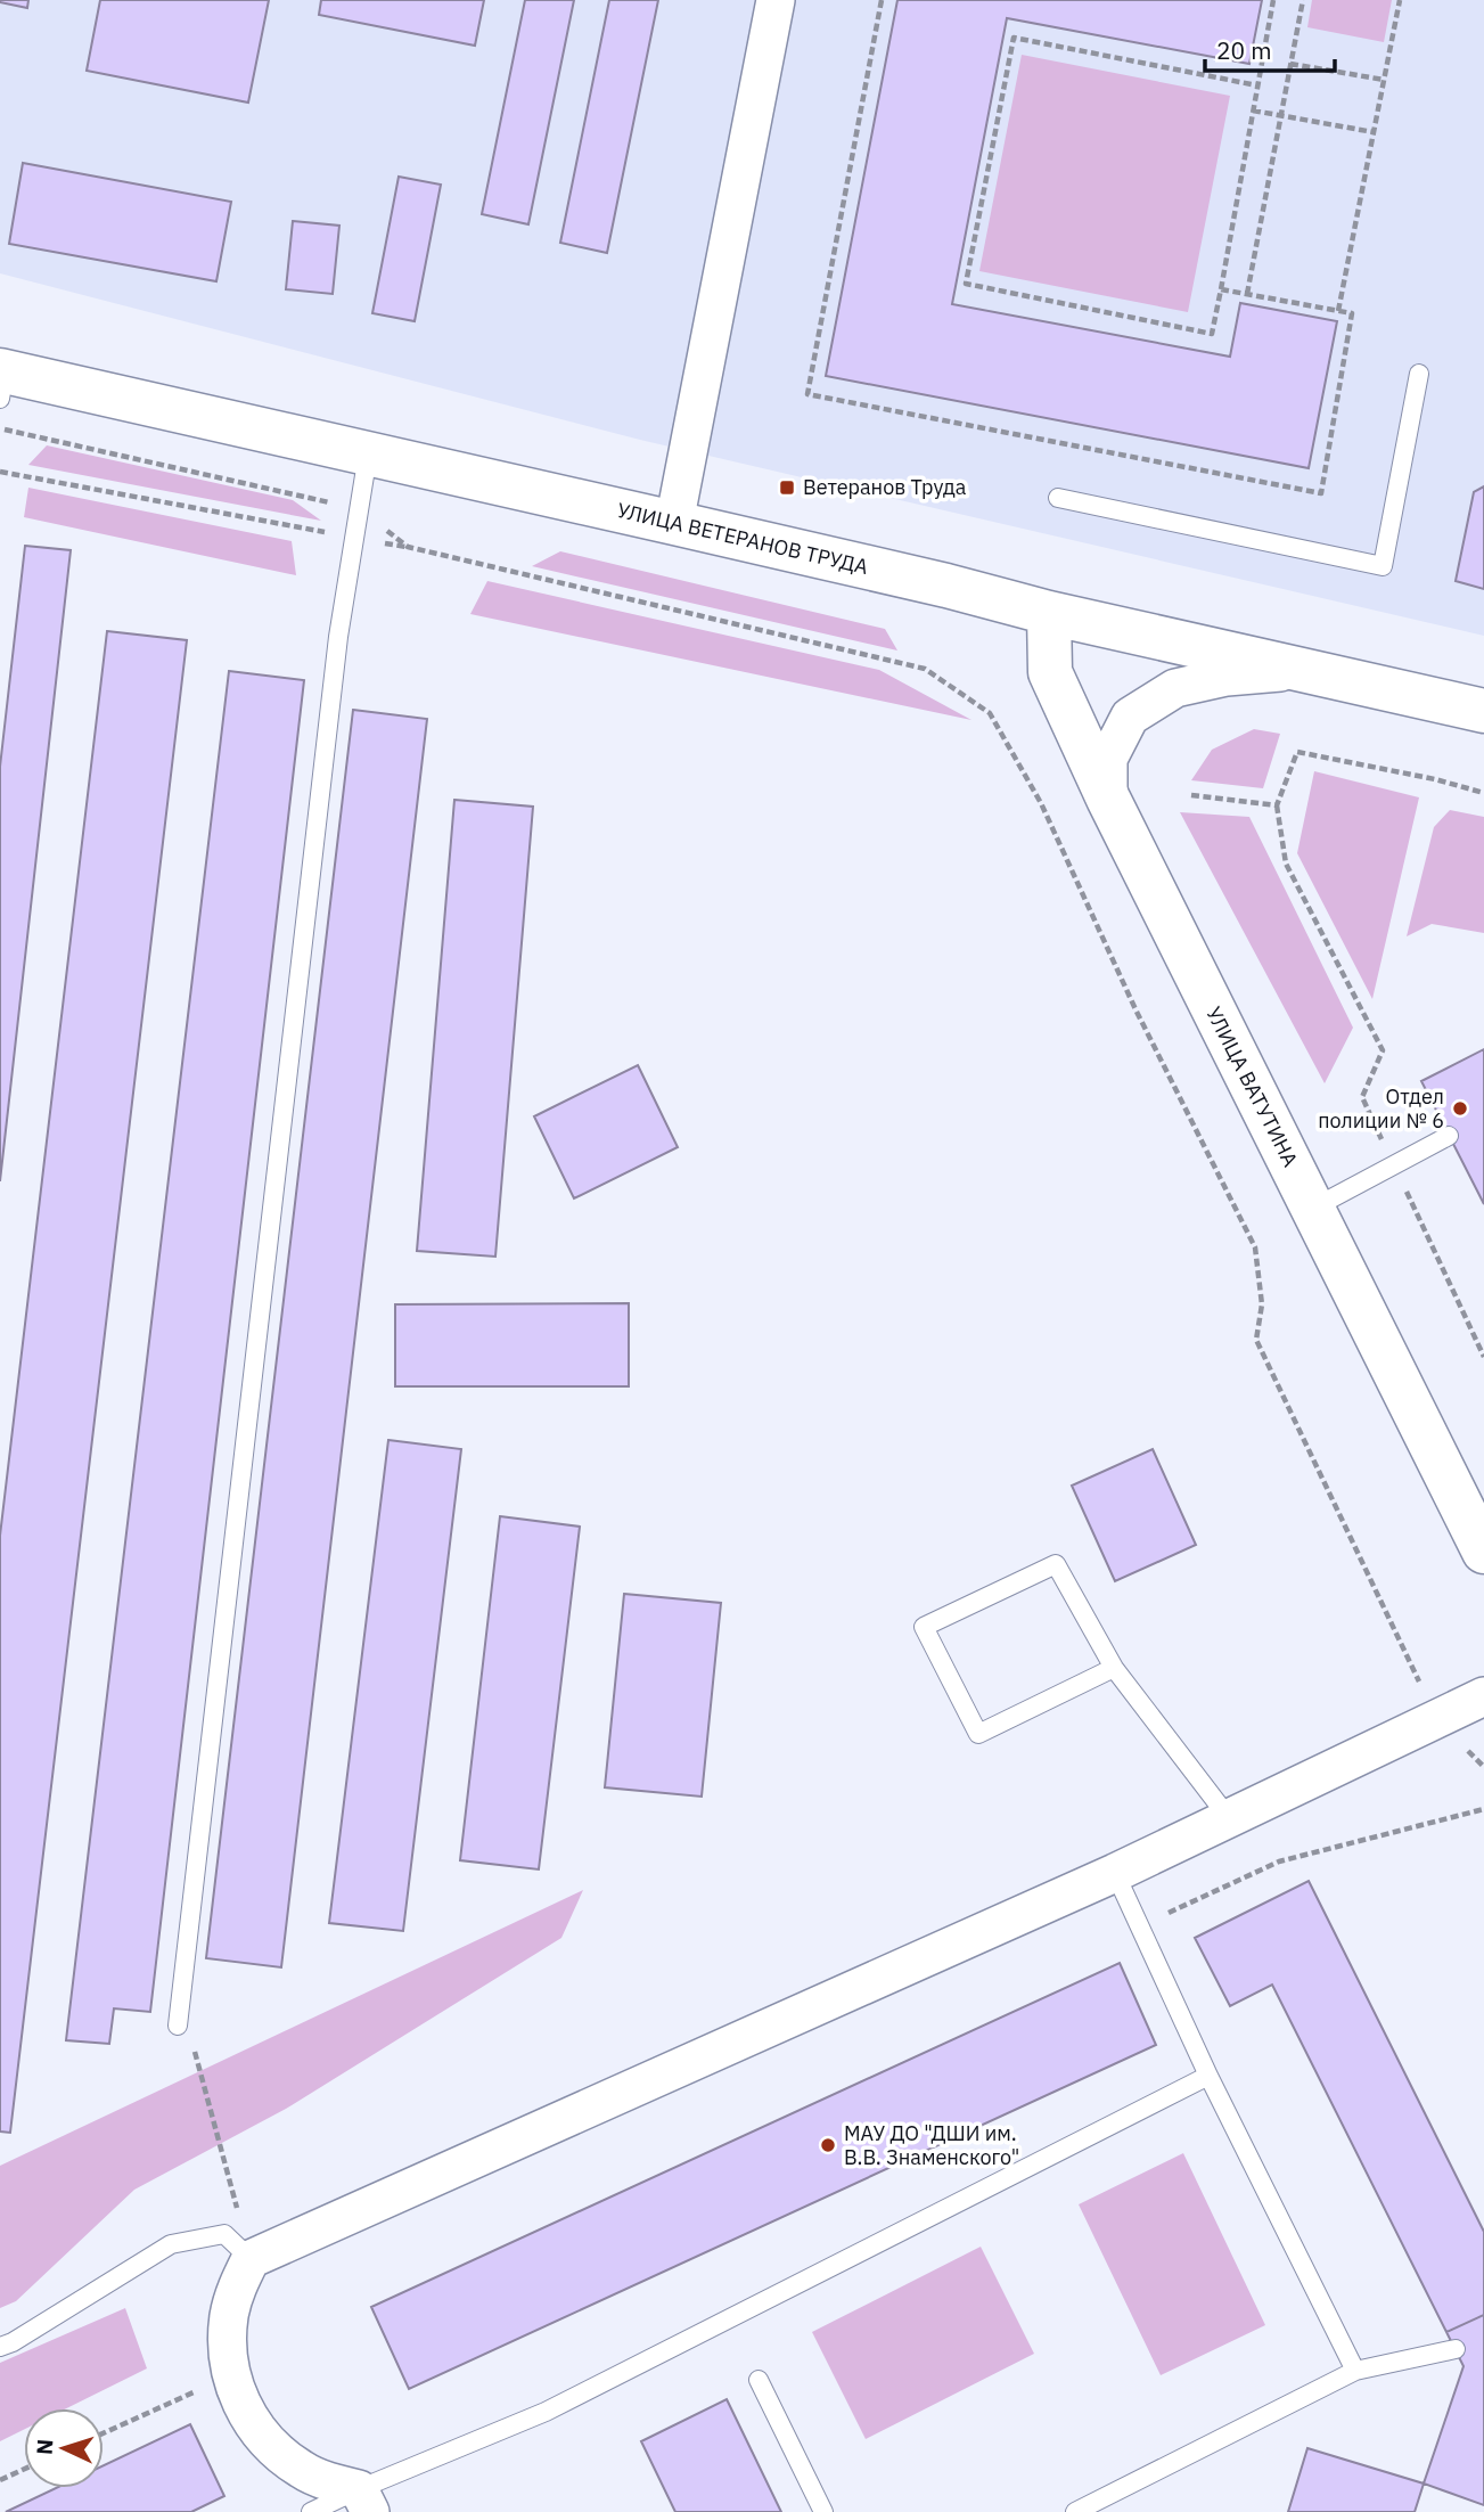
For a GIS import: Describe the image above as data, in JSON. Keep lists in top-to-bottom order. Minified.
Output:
{"streets":{"main road":["УЛИЦА ВЕТЕРАНОВ ТРУДА","УЛИЦА ВАТУТИНА"]},"crossings":[["УЛИЦА ВЕТЕРАНОВ ТРУДА","УЛИЦА ВАТУТИНА"]],"places":{"transit":["Ветеранов Труда"],"other":["Отдел полиции № 6","МАУ ДО \"ДШИ им. В.В. Знаменского\""]},"scale_bar":"20 m","north":"left"}
